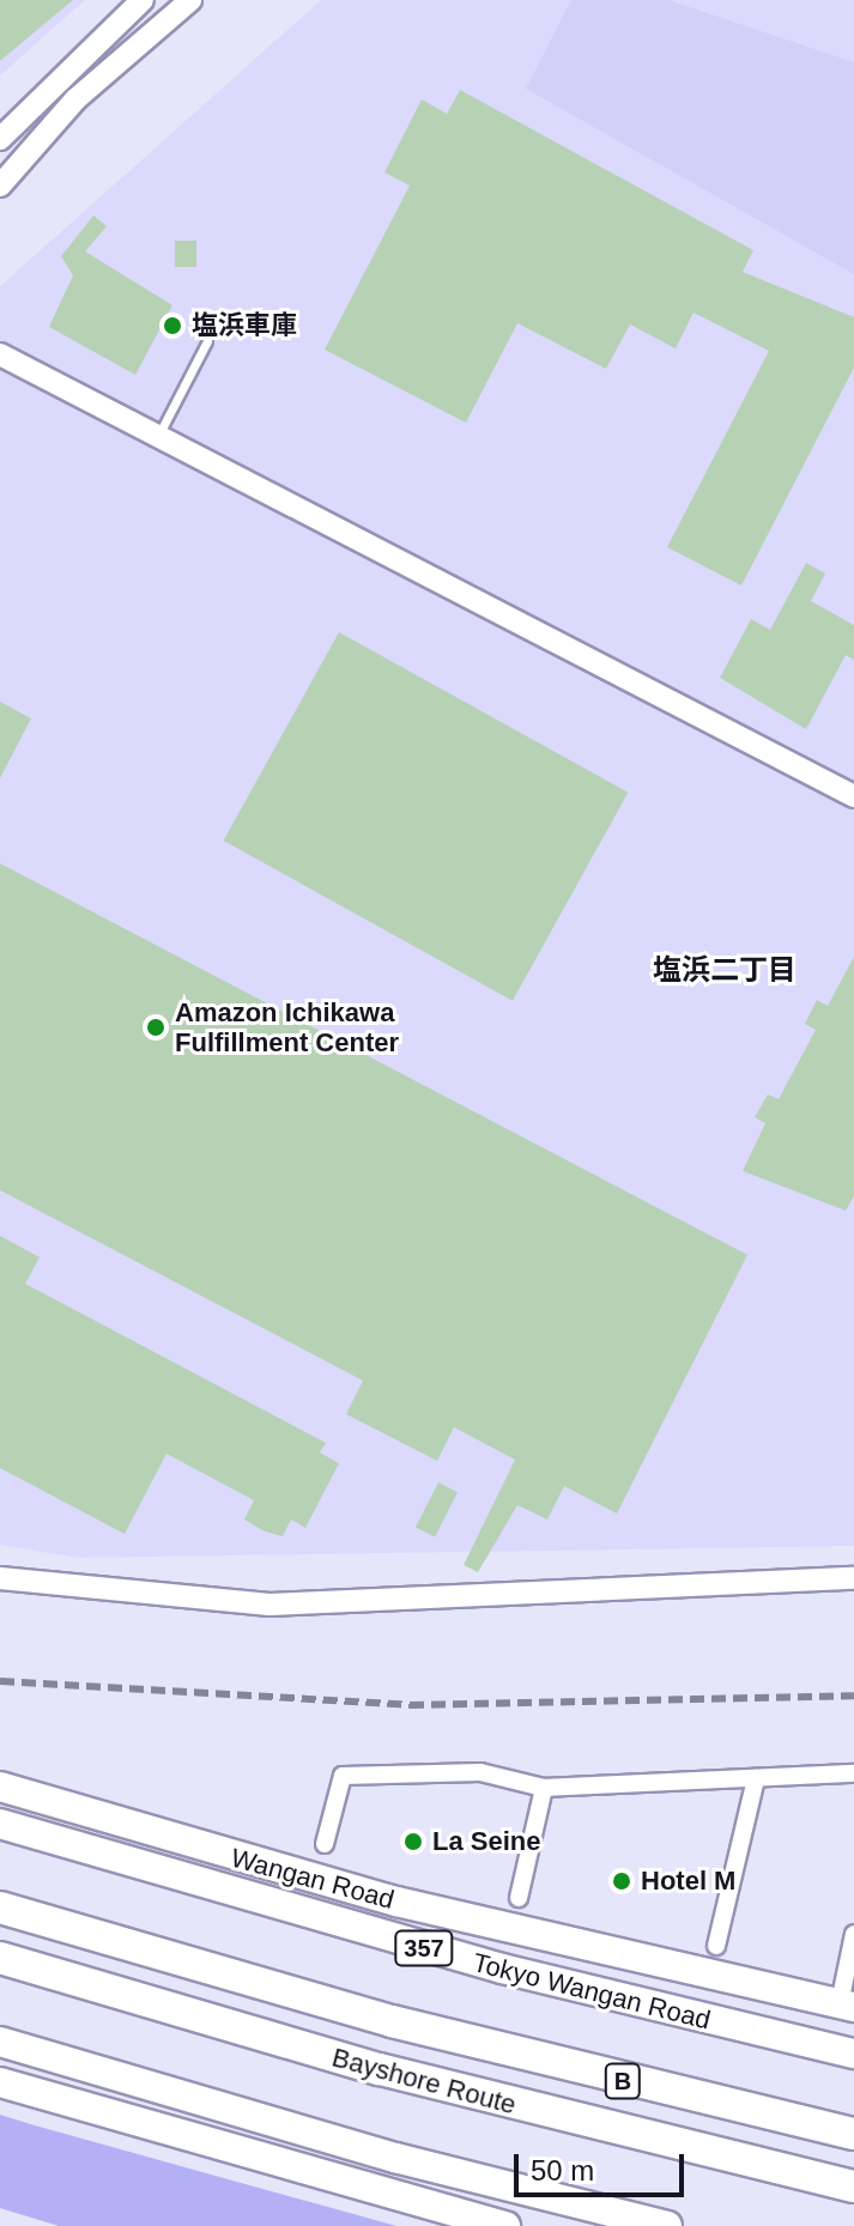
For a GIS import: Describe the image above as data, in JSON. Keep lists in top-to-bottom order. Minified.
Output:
{"streets":{"highway":["Wangan Road","357","Tokyo Wangan Road","Bayshore Route","B"]},"districts":["塩浜二丁目"],"places":["塩浜車庫","Amazon Ichikawa Fulfillment Center","La Seine","Hotel M"],"scale_bar":"50 m"}
